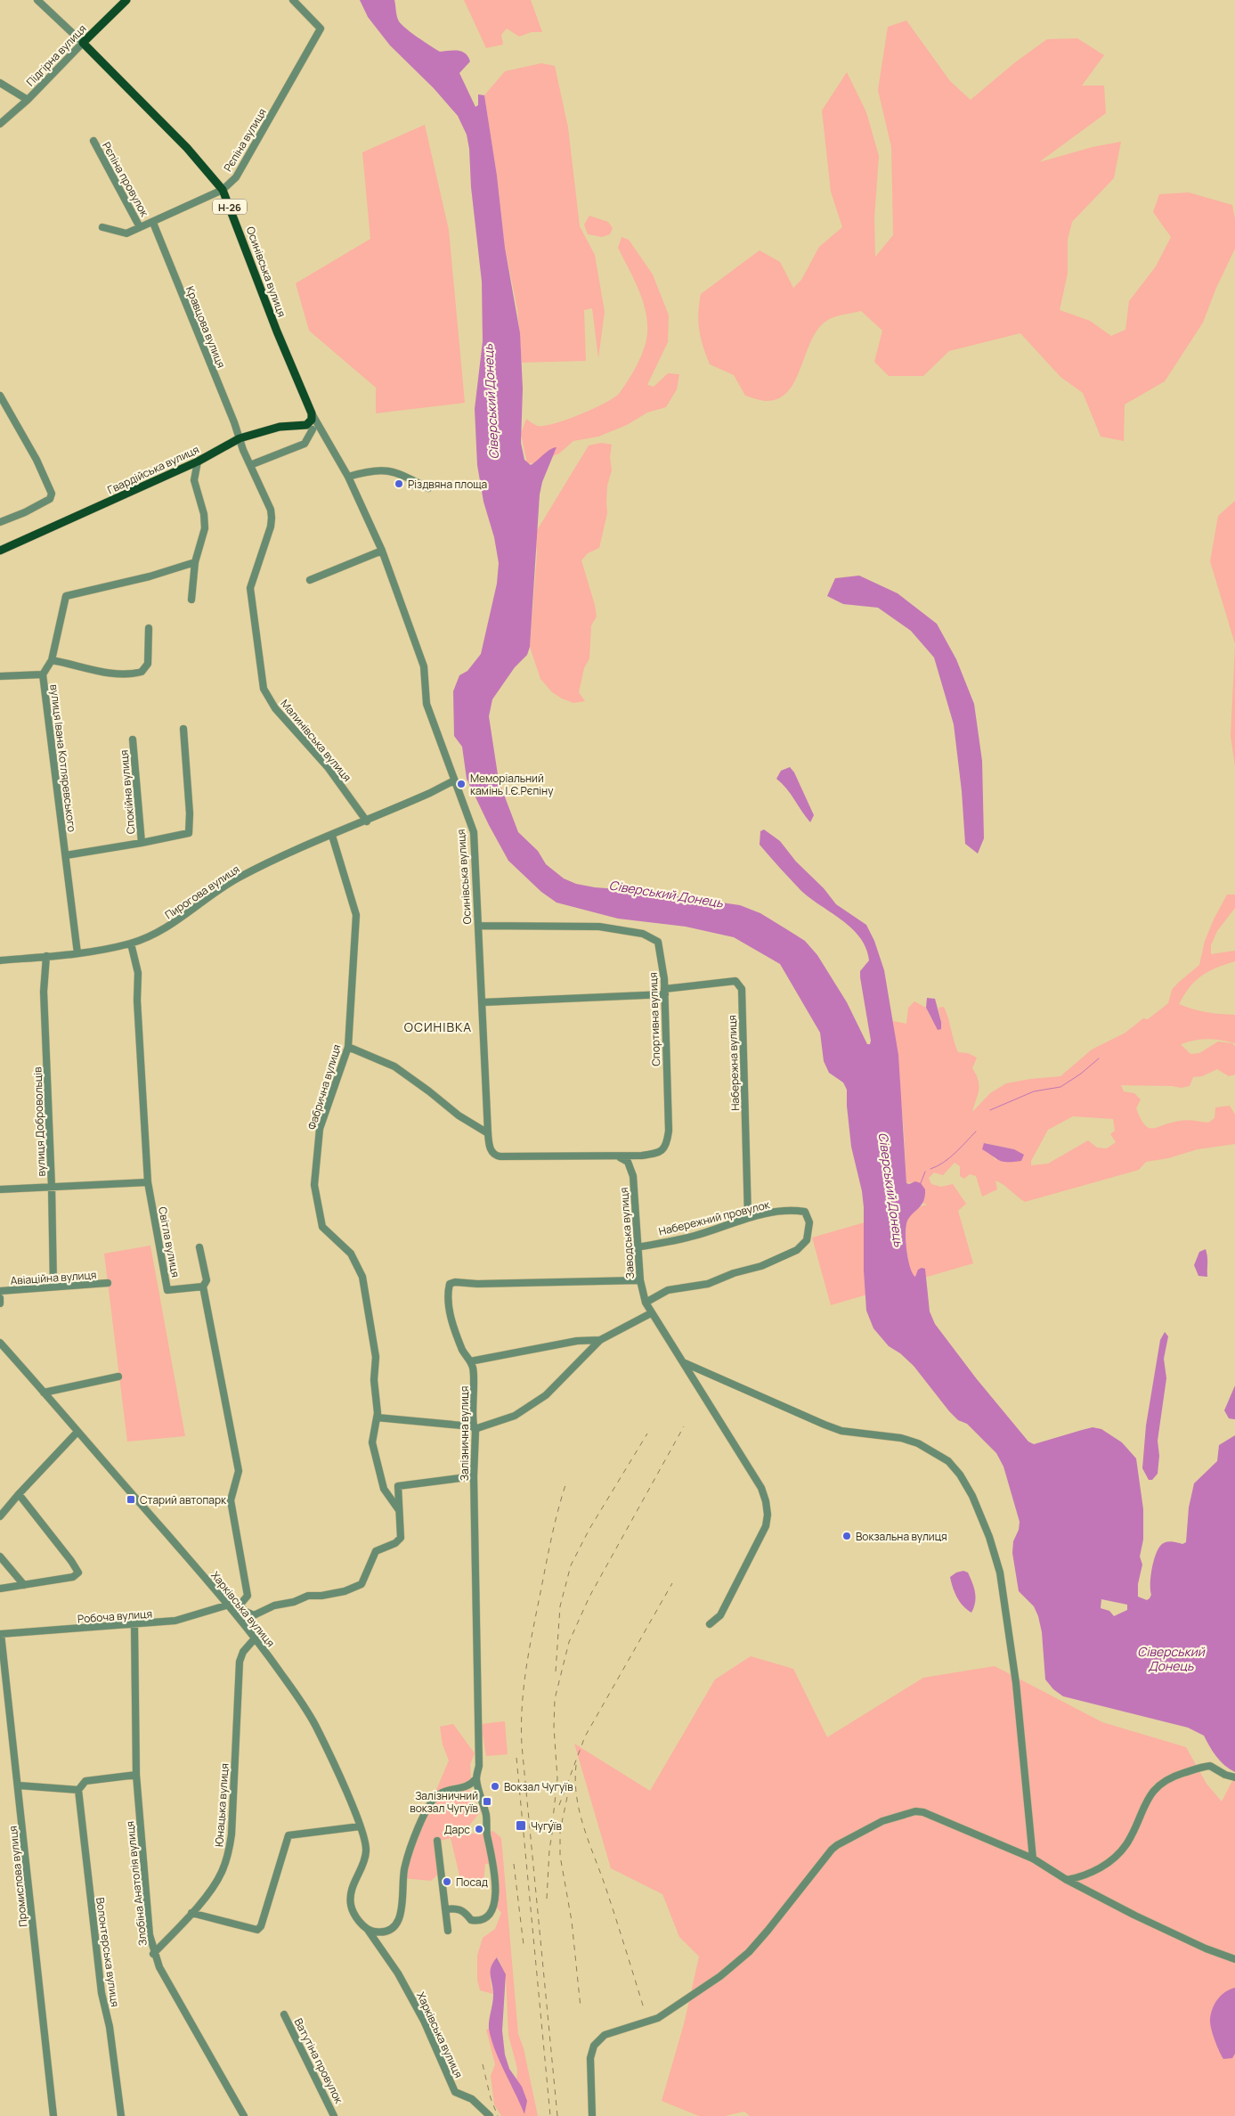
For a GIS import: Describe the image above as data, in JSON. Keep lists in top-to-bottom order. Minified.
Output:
{"streets":{"main road":["Підгірна вулиця","Н-26","Осинівська вулиця","Гвардійська вулиця"],"street":["Рєпіна вулиця","Рєпіна провулок","Кравцова вулиця","Малинівська вулиця","вулиця Івана Котляревського","Спокійна вулиця","Пирогова вулиця","Спортивна вулиця","Набережна вулиця","Фабрична вулиця","вулиця Добровольців","Набережний провулок","Заводська вулиця","Світла вулиця","Авіаційна вулиця","Залізнична вулиця","Харківська вулиця","Робоча вулиця","Юнацька вулиця","Промислова вулиця","Злобіна Анатолія вулиця","Волонтерська вулиця","Ватутіна провулок"]},"crossings":[["Підгірна вулиця","Осинівська вулиця"],["Рєпіна вулиця","Рєпіна провулок"],["Рєпіна вулиця","Осинівська вулиця"],["Рєпіна вулиця","Кравцова вулиця"],["Осинівська вулиця","Пирогова вулиця"],["Осинівська вулиця","Спортивна вулиця"],["Осинівська вулиця","Набережна вулиця"],["Кравцова вулиця","Гвардійська вулиця"],["Кравцова вулиця","Малинівська вулиця"],["Гвардійська вулиця","Малинівська вулиця"],["Малинівська вулиця","Пирогова вулиця"],["вулиця Івана Котляревського","Пирогова вулиця"],["Пирогова вулиця","Фабрична вулиця"],["Пирогова вулиця","вулиця Добровольців"],["Пирогова вулиця","Світла вулиця"],["Спортивна вулиця","Набережна вулиця"],["Набережна вулиця","Набережний провулок"],["вулиця Добровольців","Авіаційна вулиця"],["Набережний провулок","Заводська вулиця"],["Заводська вулиця","Залізнична вулиця"],["Харківська вулиця","Робоча вулиця"],["Харківська вулиця","Юнацька вулиця"],["Робоча вулиця","Промислова вулиця"],["Робоча вулиця","Злобіна Анатолія вулиця"],["Юнацька вулиця","Злобіна Анатолія вулиця"]],"districts":["ОСИНІВКА"],"water":["Сіверський Донець"],"places":{"other":["Різдвяна площа","Меморіальний камінь І.Є.Рєпіну","Вокзальна вулиця","Вокзал Чугуїв","Дарс","Посад"],"transit":["Старий автопарк","Залізничний вокзал Чугуїв","Чугу́їв"]}}
